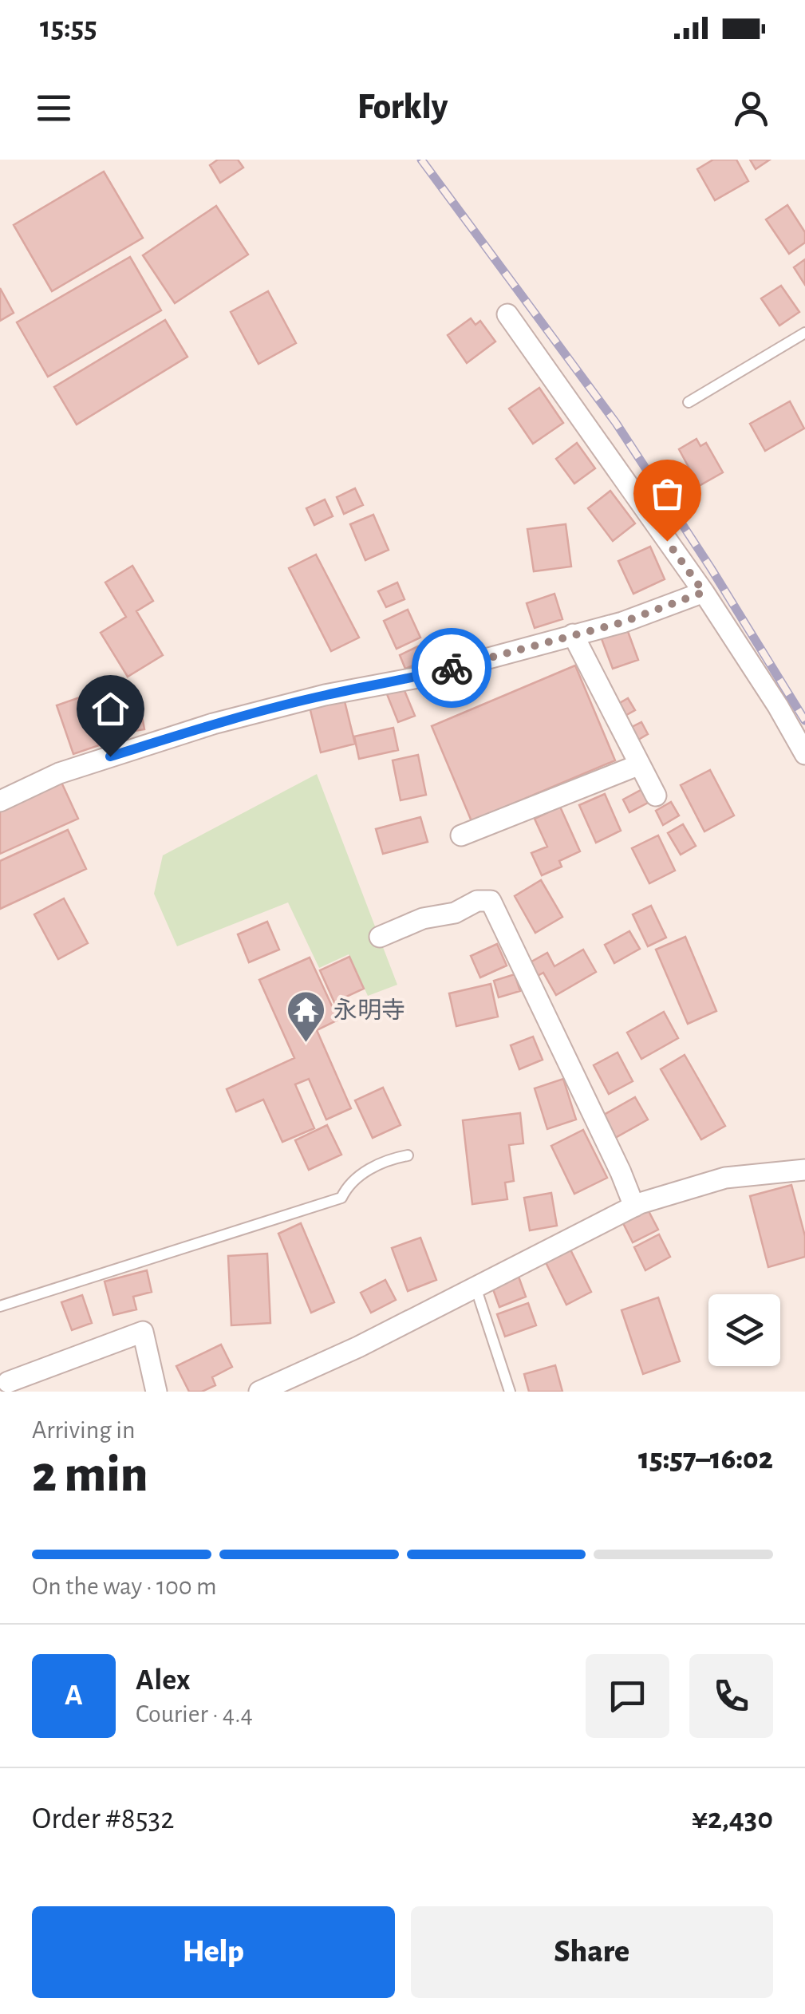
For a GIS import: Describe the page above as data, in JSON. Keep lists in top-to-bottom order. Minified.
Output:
{"places":{"temple":["永明寺"]},"page":{"status":"15:55","header":"Forkly","heading":["2 min","Arriving in","15:57–16:02"],"panel":["Alex","Courier · 4.4","Order #8532","¥2,430"],"bar":"On the way · 100 m","round":"A","buttons":["Help","Share"]}}
